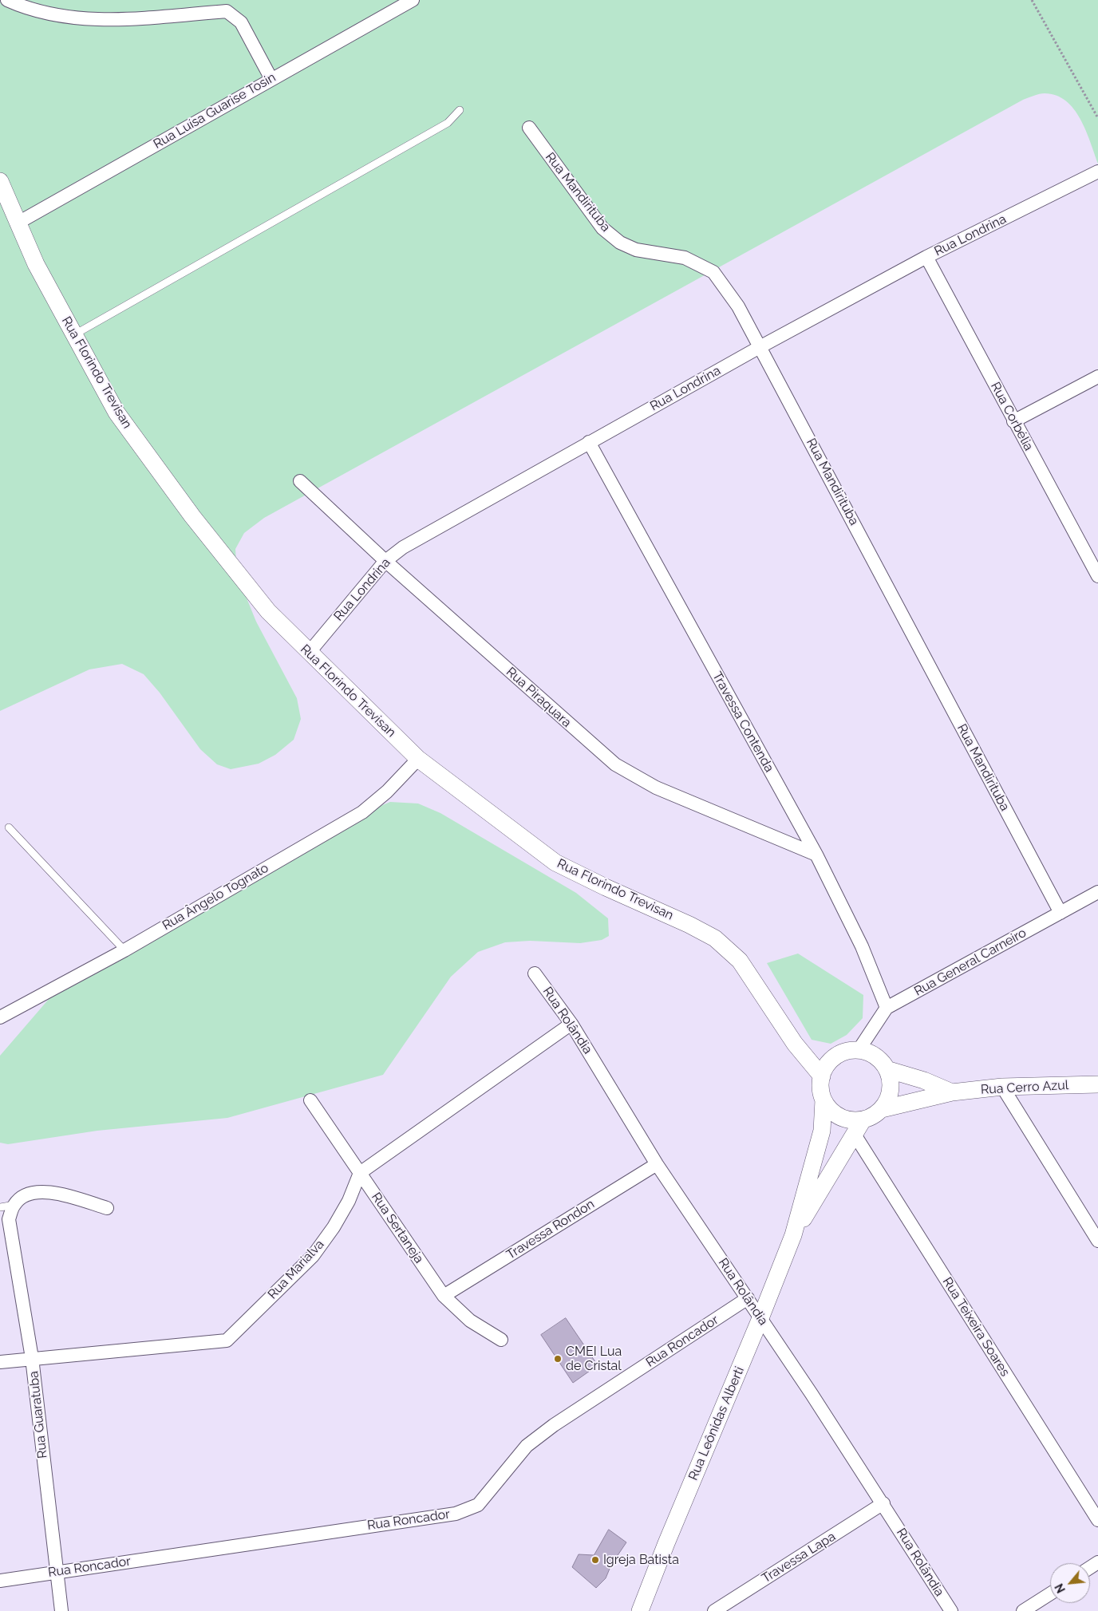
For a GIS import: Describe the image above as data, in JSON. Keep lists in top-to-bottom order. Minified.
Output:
{"streets":{"street":["Rua Luísa Guarise Tosin","Rua Mandirituba","Rua Londrina","Rua Florindo Trevisan","Rua Corbélia","Rua Piraquara","Travessa Contenda","Rua Ângelo Tognato","Rua General Carneiro","Rua Rolândia","Rua Cerro Azul","Rua Sertaneja","Travessa Rondon","Rua Marialva","Rua Teixeira Soares","Rua Roncador","Rua Guaratuba","Rua Leônidas Alberti","Travessa Lapa"]},"crossings":[["Rua Luísa Guarise Tosin","Rua Florindo Trevisan"],["Rua Mandirituba","Rua Londrina"],["Rua Mandirituba","Rua General Carneiro"],["Rua Londrina","Rua Florindo Trevisan"],["Rua Londrina","Rua Corbélia"],["Rua Londrina","Rua Piraquara"],["Rua Londrina","Travessa Contenda"],["Rua Florindo Trevisan","Rua Ângelo Tognato"],["Rua Florindo Trevisan","Rua General Carneiro"],["Rua Florindo Trevisan","Rua Cerro Azul"],["Rua Florindo Trevisan","Rua Teixeira Soares"],["Rua Florindo Trevisan","Rua Leônidas Alberti"],["Rua Piraquara","Travessa Contenda"],["Travessa Contenda","Rua General Carneiro"],["Rua General Carneiro","Rua Cerro Azul"],["Rua General Carneiro","Rua Teixeira Soares"],["Rua General Carneiro","Rua Leônidas Alberti"],["Rua Rolândia","Travessa Rondon"],["Rua Rolândia","Rua Roncador"],["Rua Rolândia","Rua Leônidas Alberti"],["Rua Rolândia","Travessa Lapa"],["Rua Cerro Azul","Rua Teixeira Soares"],["Rua Cerro Azul","Rua Leônidas Alberti"],["Rua Sertaneja","Travessa Rondon"],["Rua Sertaneja","Rua Marialva"],["Rua Marialva","Rua Guaratuba"],["Rua Teixeira Soares","Rua Leônidas Alberti"],["Rua Roncador","Rua Guaratuba"]],"places":["CMEI Lua de Cristal","Igreja Batista"],"north":"bottom left"}
